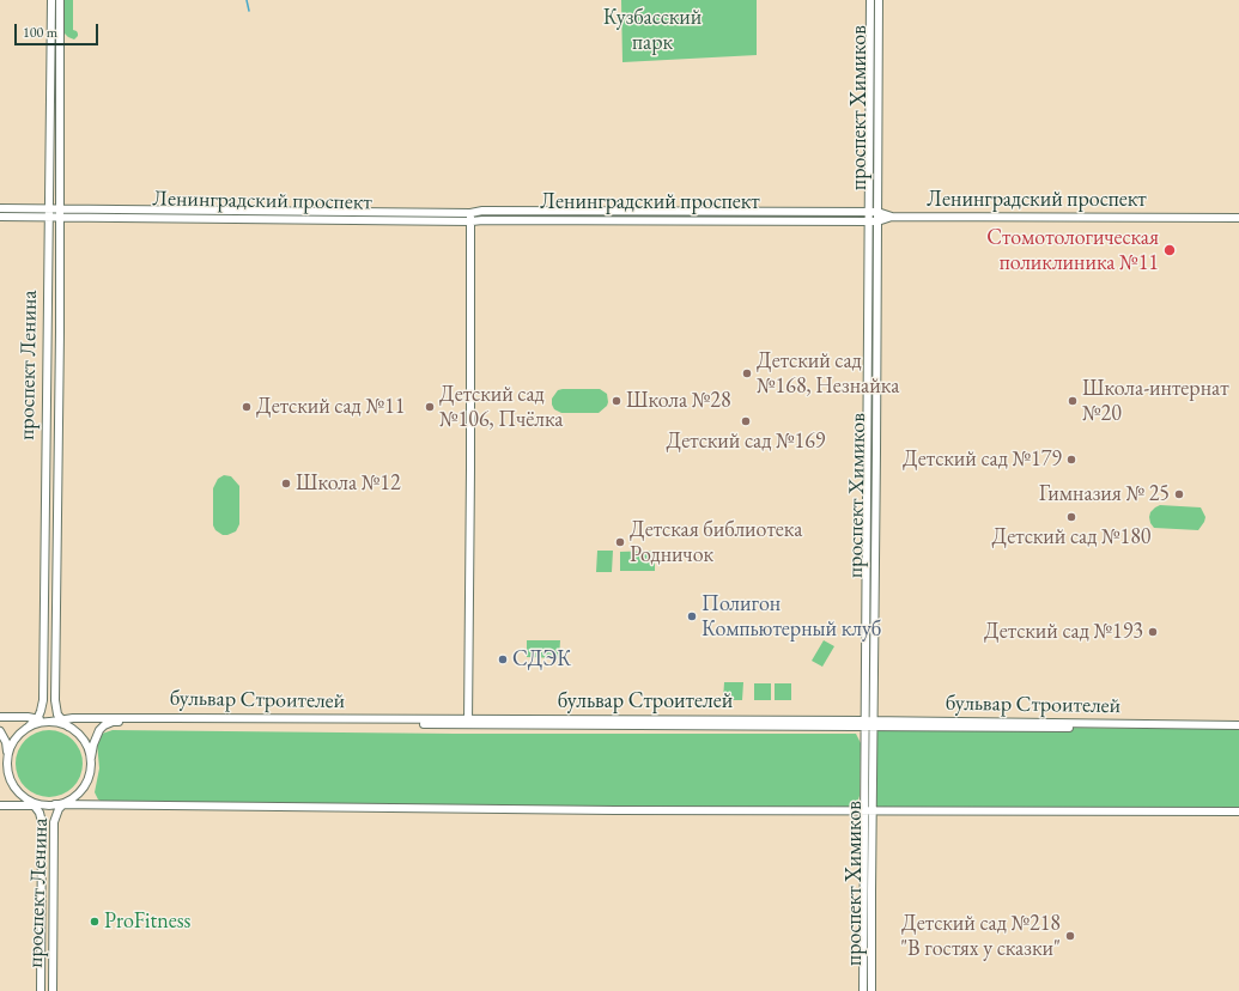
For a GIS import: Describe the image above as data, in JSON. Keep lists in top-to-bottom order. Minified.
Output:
{"streets":{"main road":["проспект Химиков","Ленинградский проспект","проспект Ленина","бульвар Строителей"]},"crossings":[["проспект Химиков","Ленинградский проспект"],["проспект Химиков","бульвар Строителей"],["Ленинградский проспект","проспект Ленина"],["проспект Ленина","бульвар Строителей"]],"parks":["Кузбасский парк"],"places":["Стомотологическая поликлиника №11","Детский сад №168, Незнайка","Школа №28","Школа-интернат №20","Детский сад №11","Детский сад №106, Пчёлка","Детский сад №169","Детский сад №179","Школа №12","Гимназия № 25","Детский сад №180","Детская библиотека Родничок","Полигон Компьютерный клуб","Детский сад №193","СДЭК","ProFitness","Детский сад №218 \"В гостях у сказки\""],"scale_bar":"100 m"}
